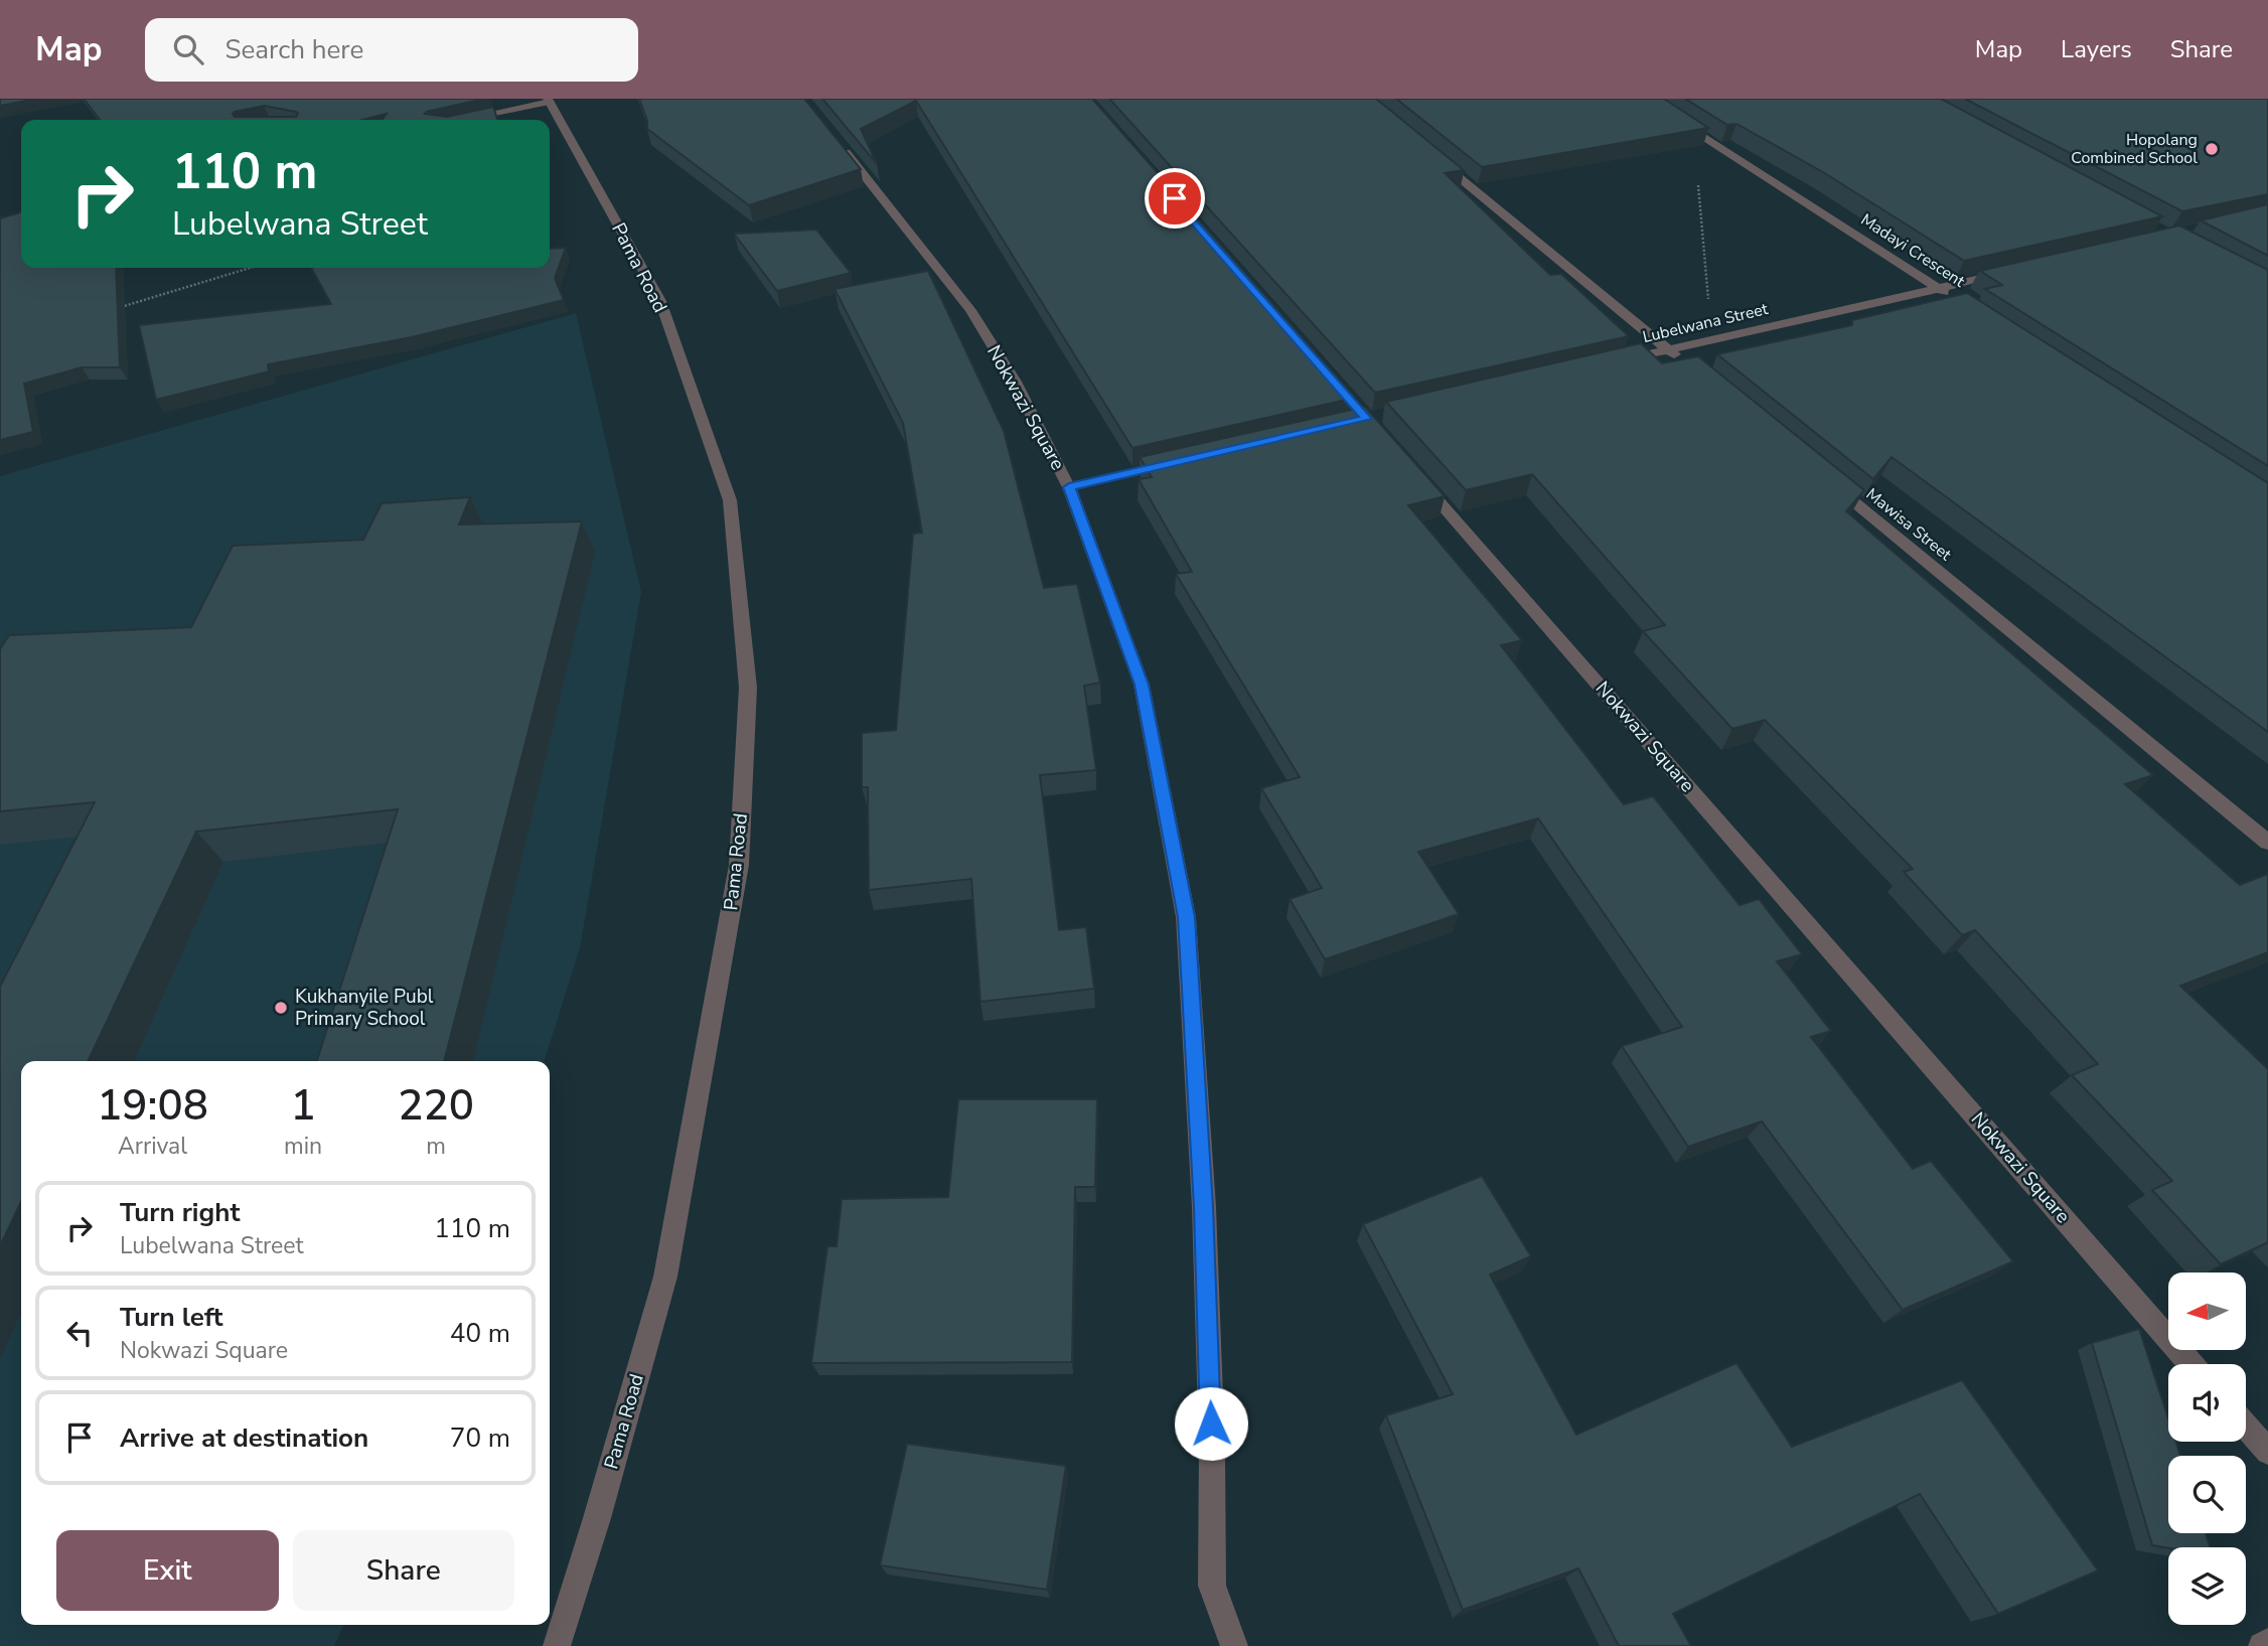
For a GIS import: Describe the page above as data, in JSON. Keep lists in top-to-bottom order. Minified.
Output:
{"streets":{"street":["Madayi Crescent","Pama Road","Lubelwana Street","Nokwazi Square","Mawisa Street"]},"crossings":[["Madayi Crescent","Lubelwana Street"]],"places":["Hopolang Combined School","Kukhanyile Publ Primary School"],"north":"left","page":{"header":"Map","search":"Search here","nav":["Map","Layers","Share"],"turn":["110 m","Lubelwana Street"],"eta":["19:08","Arrival","1","min","220","m"],"list":[{"name":"Turn right","note":"Lubelwana Street","value":"110 m"},{"name":"Turn left","note":"Nokwazi Square","value":"40 m"},{"name":"Arrive at destination","value":"70 m"}],"buttons":["Exit","Share"]}}
